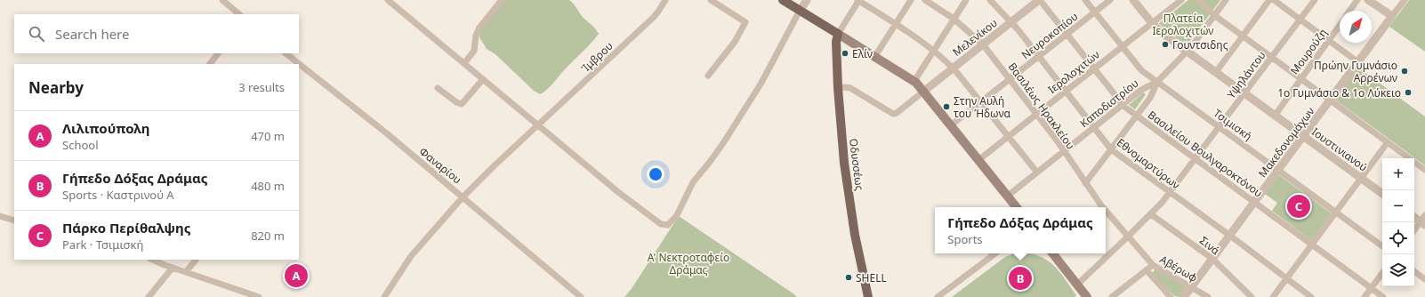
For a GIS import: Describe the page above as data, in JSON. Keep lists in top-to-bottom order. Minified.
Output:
{"streets":{"main road":["Οδυσσέως"],"street":["Νευροκοπίου","Μελενίκου","Μουρούζη","Ίμβρου","Ιερολοχιτών","Υψηλάντου","Καποδιστρίου","Βασιλέως Ηρακλείου","Τσιμισκή","Μακεδονομάχων","Ιουστινιανού","Βασιλείου Βουλγαροκτόνου","Εθνομαρτύρων","Φαναρίου","Σινά","Αβέρωφ"]},"crossings":[["Νευροκοπίου","Βασιλέως Ηρακλείου"],["Νευροκοπίου","Τσιμισκή"],["Νευροκοπίου","Βασιλείου Βουλγαροκτόνου"],["Νευροκοπίου","Εθνομαρτύρων"],["Μελενίκου","Βασιλέως Ηρακλείου"],["Μελενίκου","Βασιλείου Βουλγαροκτόνου"],["Μελενίκου","Εθνομαρτύρων"],["Μουρούζη","Ιουστινιανού"],["Ίμβρου","Φαναρίου"],["Ιερολοχιτών","Βασιλέως Ηρακλείου"],["Ιερολοχιτών","Τσιμισκή"],["Ιερολοχιτών","Ιουστινιανού"],["Ιερολοχιτών","Βασιλείου Βουλγαροκτόνου"],["Ιερολοχιτών","Εθνομαρτύρων"],["Υψηλάντου","Βασιλέως Ηρακλείου"],["Υψηλάντου","Τσιμισκή"],["Υψηλάντου","Ιουστινιανού"],["Υψηλάντου","Βασιλείου Βουλγαροκτόνου"],["Υψηλάντου","Εθνομαρτύρων"],["Υψηλάντου","Σινά"],["Υψηλάντου","Αβέρωφ"],["Καποδιστρίου","Βασιλέως Ηρακλείου"],["Καποδιστρίου","Τσιμισκή"],["Καποδιστρίου","Βασιλείου Βουλγαροκτόνου"],["Καποδιστρίου","Εθνομαρτύρων"],["Βασιλέως Ηρακλείου","Αβέρωφ"],["Τσιμισκή","Μακεδονομάχων"],["Μακεδονομάχων","Ιουστινιανού"],["Μακεδονομάχων","Βασιλείου Βουλγαροκτόνου"],["Μακεδονομάχων","Εθνομαρτύρων"],["Μακεδονομάχων","Σινά"],["Μακεδονομάχων","Αβέρωφ"]],"parks":["Πλατεία Ιερολοχιτών","Α' Νεκτροταφείο Δράμας"],"places":["Γουντσιδης","Ελίν","Πρώην Γυμνάσιο Αρρένων","1o Γυμνάσιο & 1ο Λύκειο","Στην Αυλή του Ήδωνα","SHELL"],"north":"top right","page":{"search":"Search here","heading":["Nearby","3 results"],"list":[{"mark":"A","name":"Λιλιπούπολη","note":"School","value":"470 m"},{"mark":"B","name":"Γήπεδο Δόξας Δράμας","note":"Sports · Καστρινού Α","value":"480 m"},{"mark":"C","name":"Πάρκο Περίθαλψης","note":"Park · Τσιμισκή","value":"820 m"}],"map_buttons":["+","−"],"pins":["C","A","B"],"popup":["Γήπεδο Δόξας Δράμας","Sports"]}}
